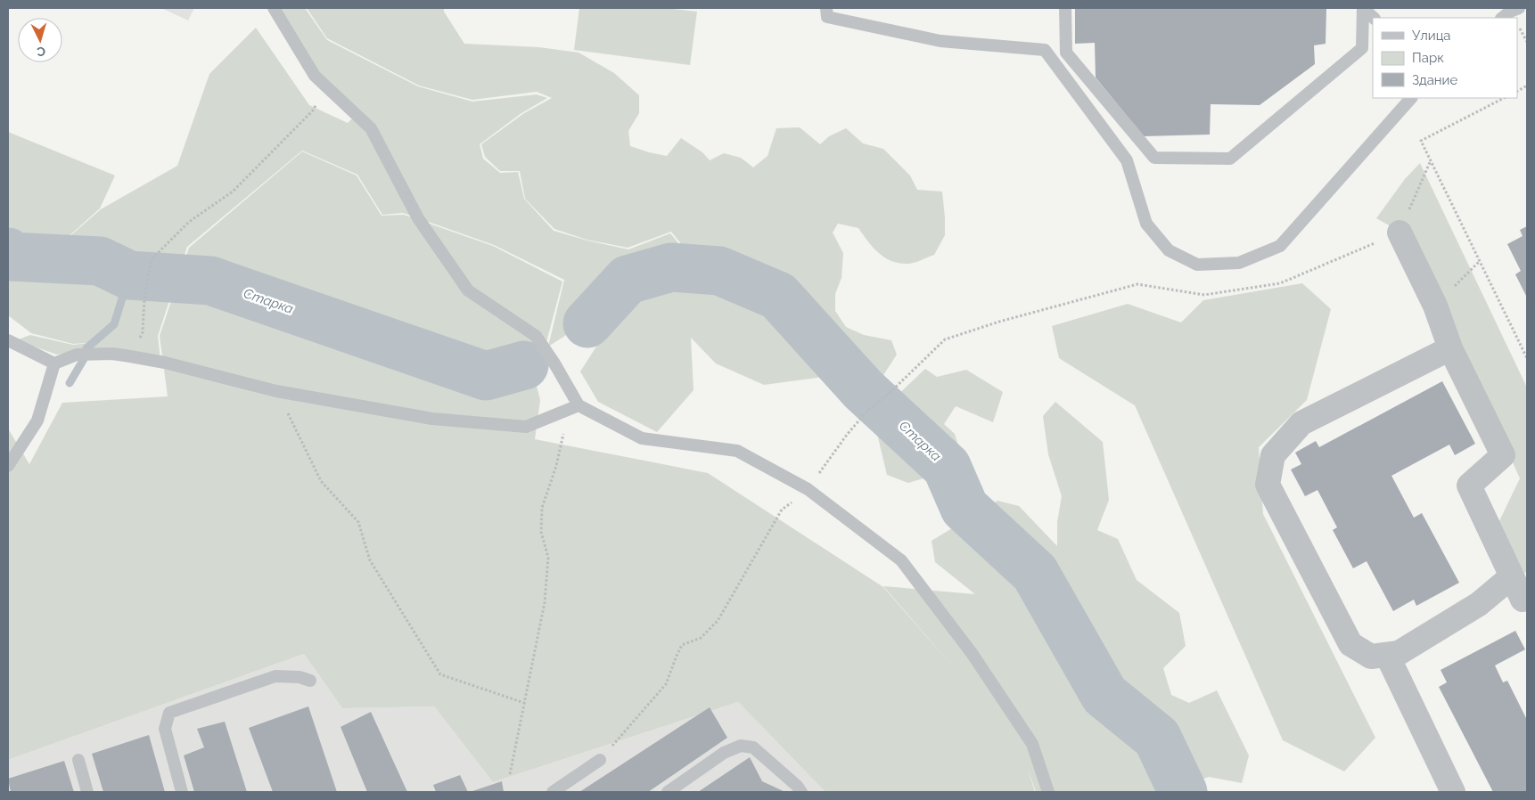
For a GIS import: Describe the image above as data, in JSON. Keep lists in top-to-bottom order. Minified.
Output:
{"water":["Старка"],"legend":["Улица","Парк","Здание"],"north":"bottom"}
